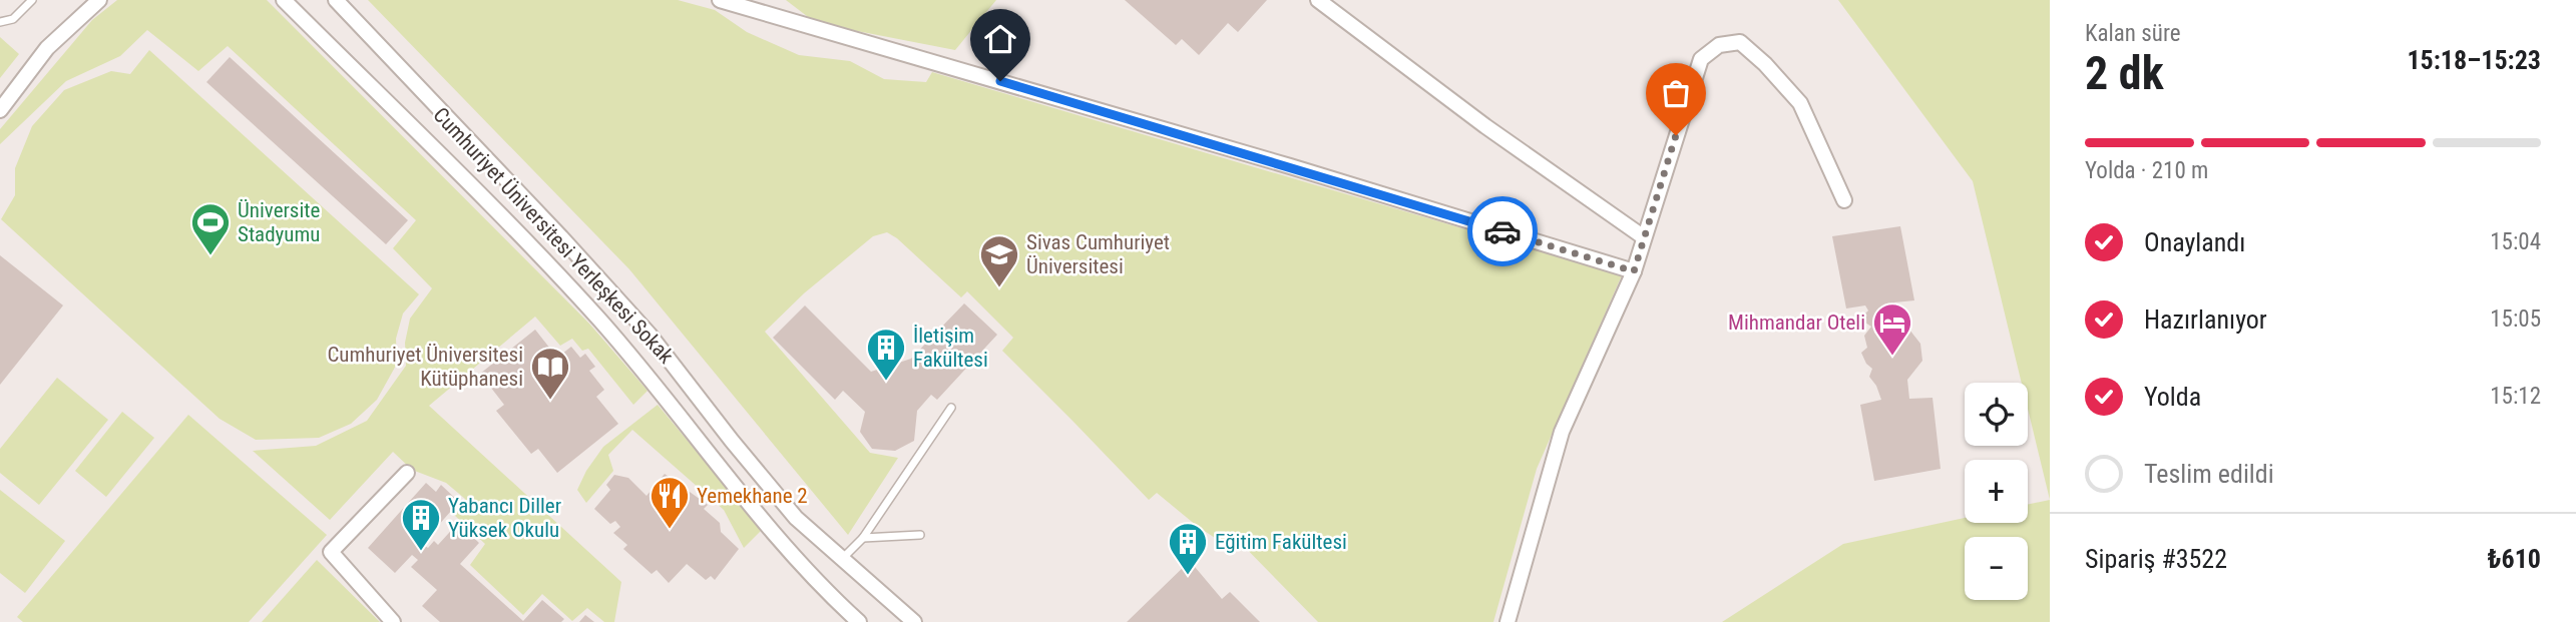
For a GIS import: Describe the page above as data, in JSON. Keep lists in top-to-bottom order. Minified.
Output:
{"streets":{"street":["Cumhuriyet Üniversitesi Yerleşkesi Sokak"]},"places":{"sports":["Üniversite Stadyumu"],"school or university":["Sivas Cumhuriyet Üniversitesi"],"hotel":["Mihmandar Oteli"],"building":["İletişim Fakültesi","Yabancı Diller Yüksek Okulu","Eğitim Fakültesi"],"library":["Cumhuriyet Üniversitesi Kütüphanesi"],"restaurant":["Yemekhane 2"]},"page":{"heading":["2 dk","Kalan süre","15:18–15:23"],"panel":["Sipariş #3522","₺610"],"bar":"Yolda · 210 m","list":[["Onaylandı","15:04"],["Hazırlanıyor","15:05"],["Yolda","15:12"],"Teslim edildi"],"map_buttons":["+","−"]}}
